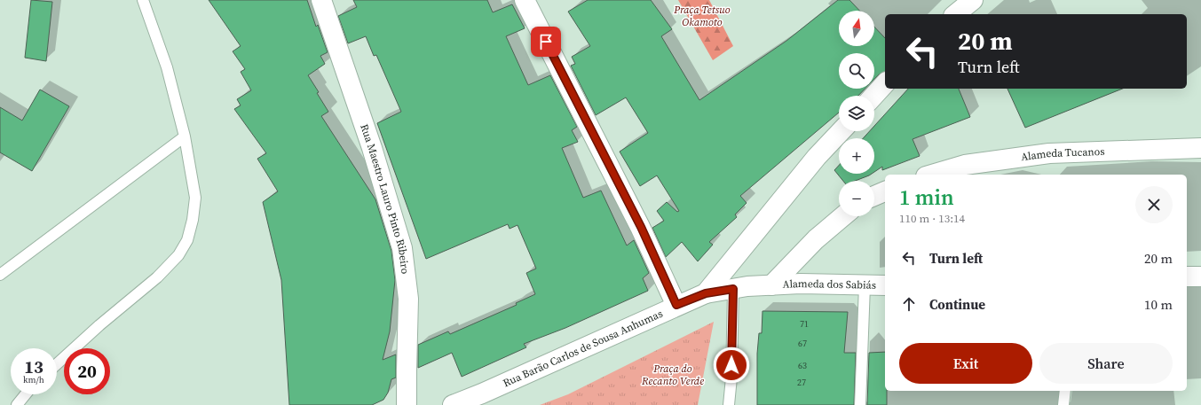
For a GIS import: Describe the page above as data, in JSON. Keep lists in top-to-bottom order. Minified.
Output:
{"streets":{"street":["Alameda Tucanos","Rua Maestro Lauro Pinto Ribeiro","Alameda dos Sabiás","Rua Barão Carlos de Sousa Anhumas"]},"crossings":[["Alameda dos Sabiás","Rua Barão Carlos de Sousa Anhumas"]],"parks":["Praça Tetsuo Okamoto","Praça do Recanto Verde"],"house_numbers":["71","67","63","27"],"north":"top","page":{"map_buttons":["+","−"],"turn":["20 m","Turn left"],"heading":["1 min","110 m · 13:14"],"list":[{"name":"Turn left","value":"20 m"},{"name":"Continue","value":"10 m"}],"buttons":["Exit","Share"],"speed":"13 km/h","limit":"20"}}
